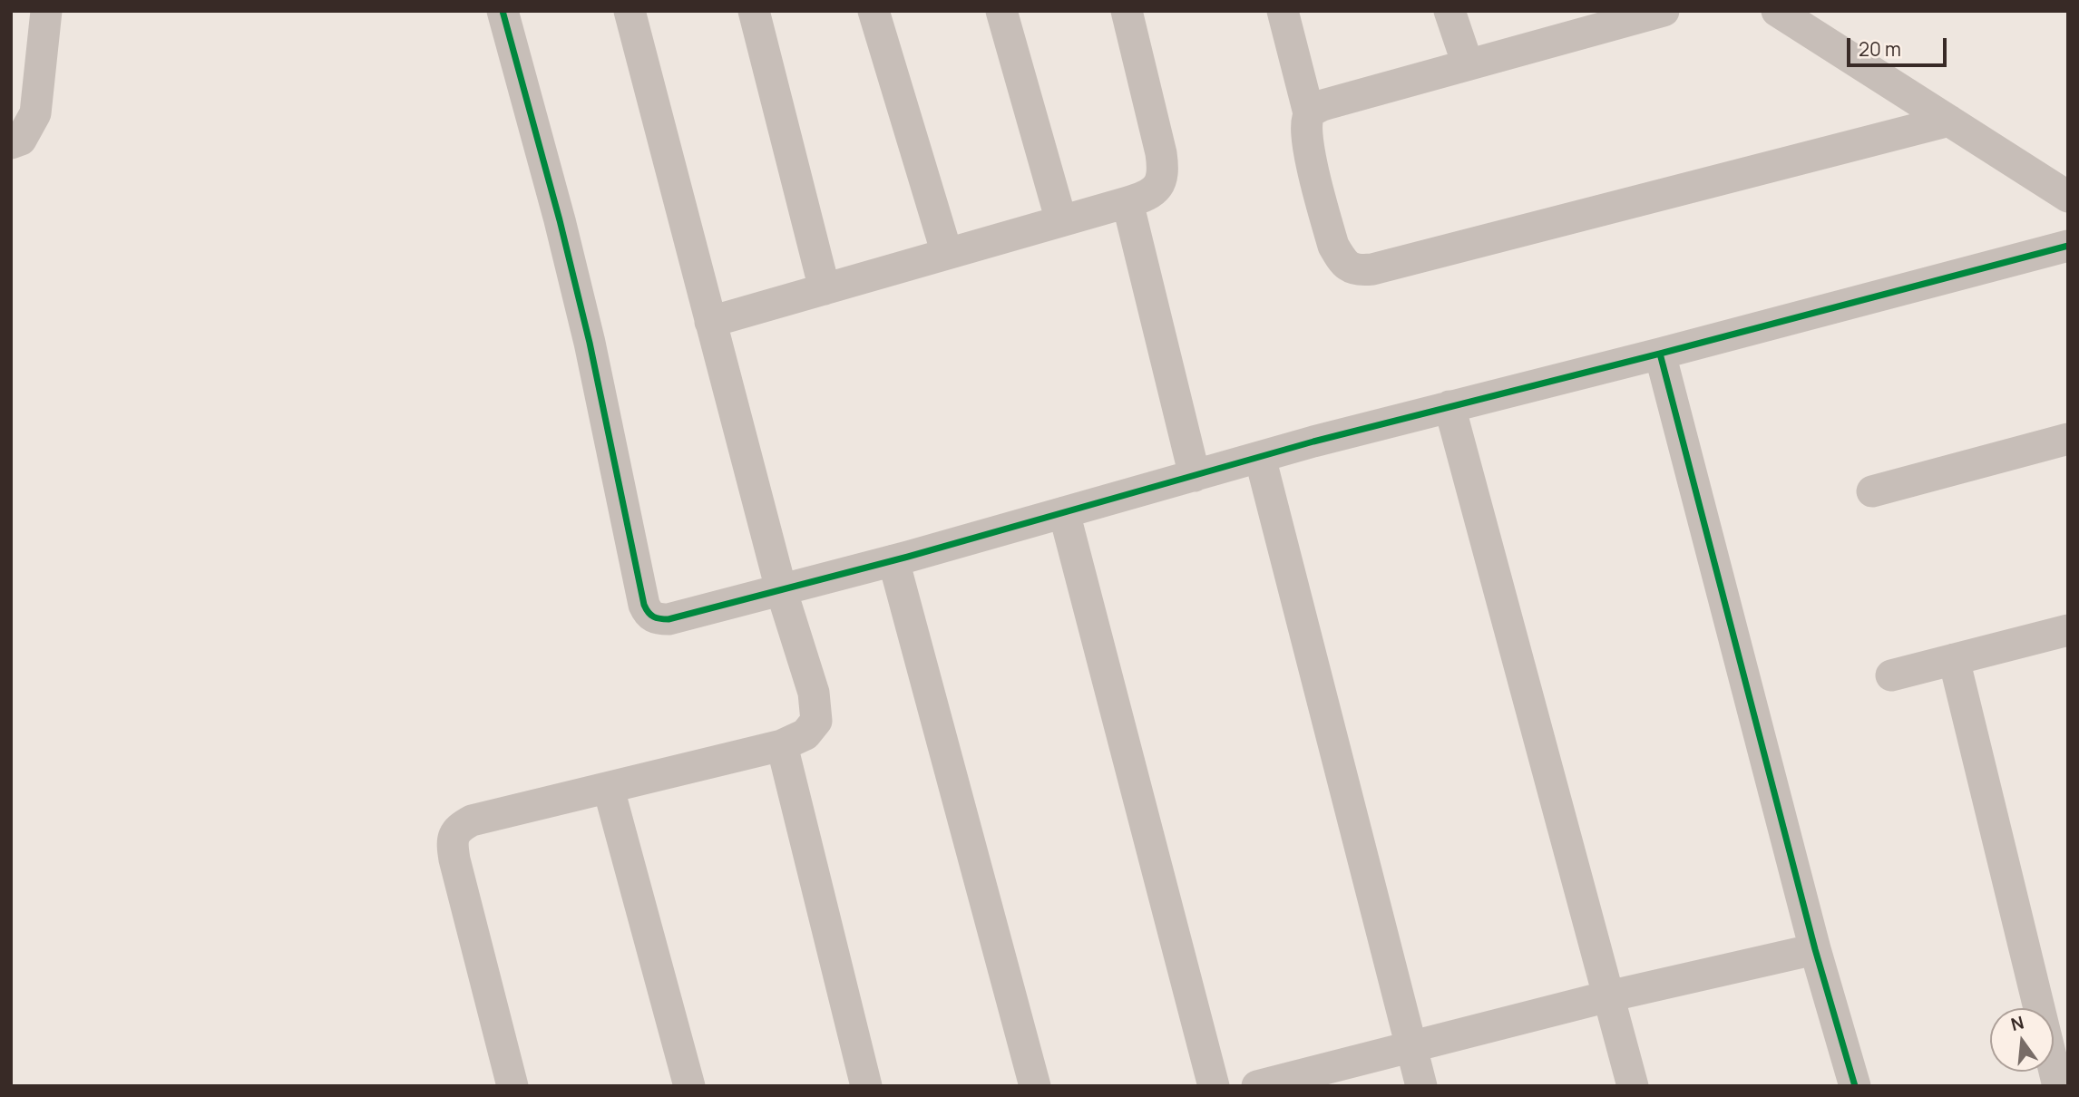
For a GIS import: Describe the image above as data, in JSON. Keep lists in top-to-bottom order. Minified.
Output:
{"scale_bar":"20 m","north":"top"}
